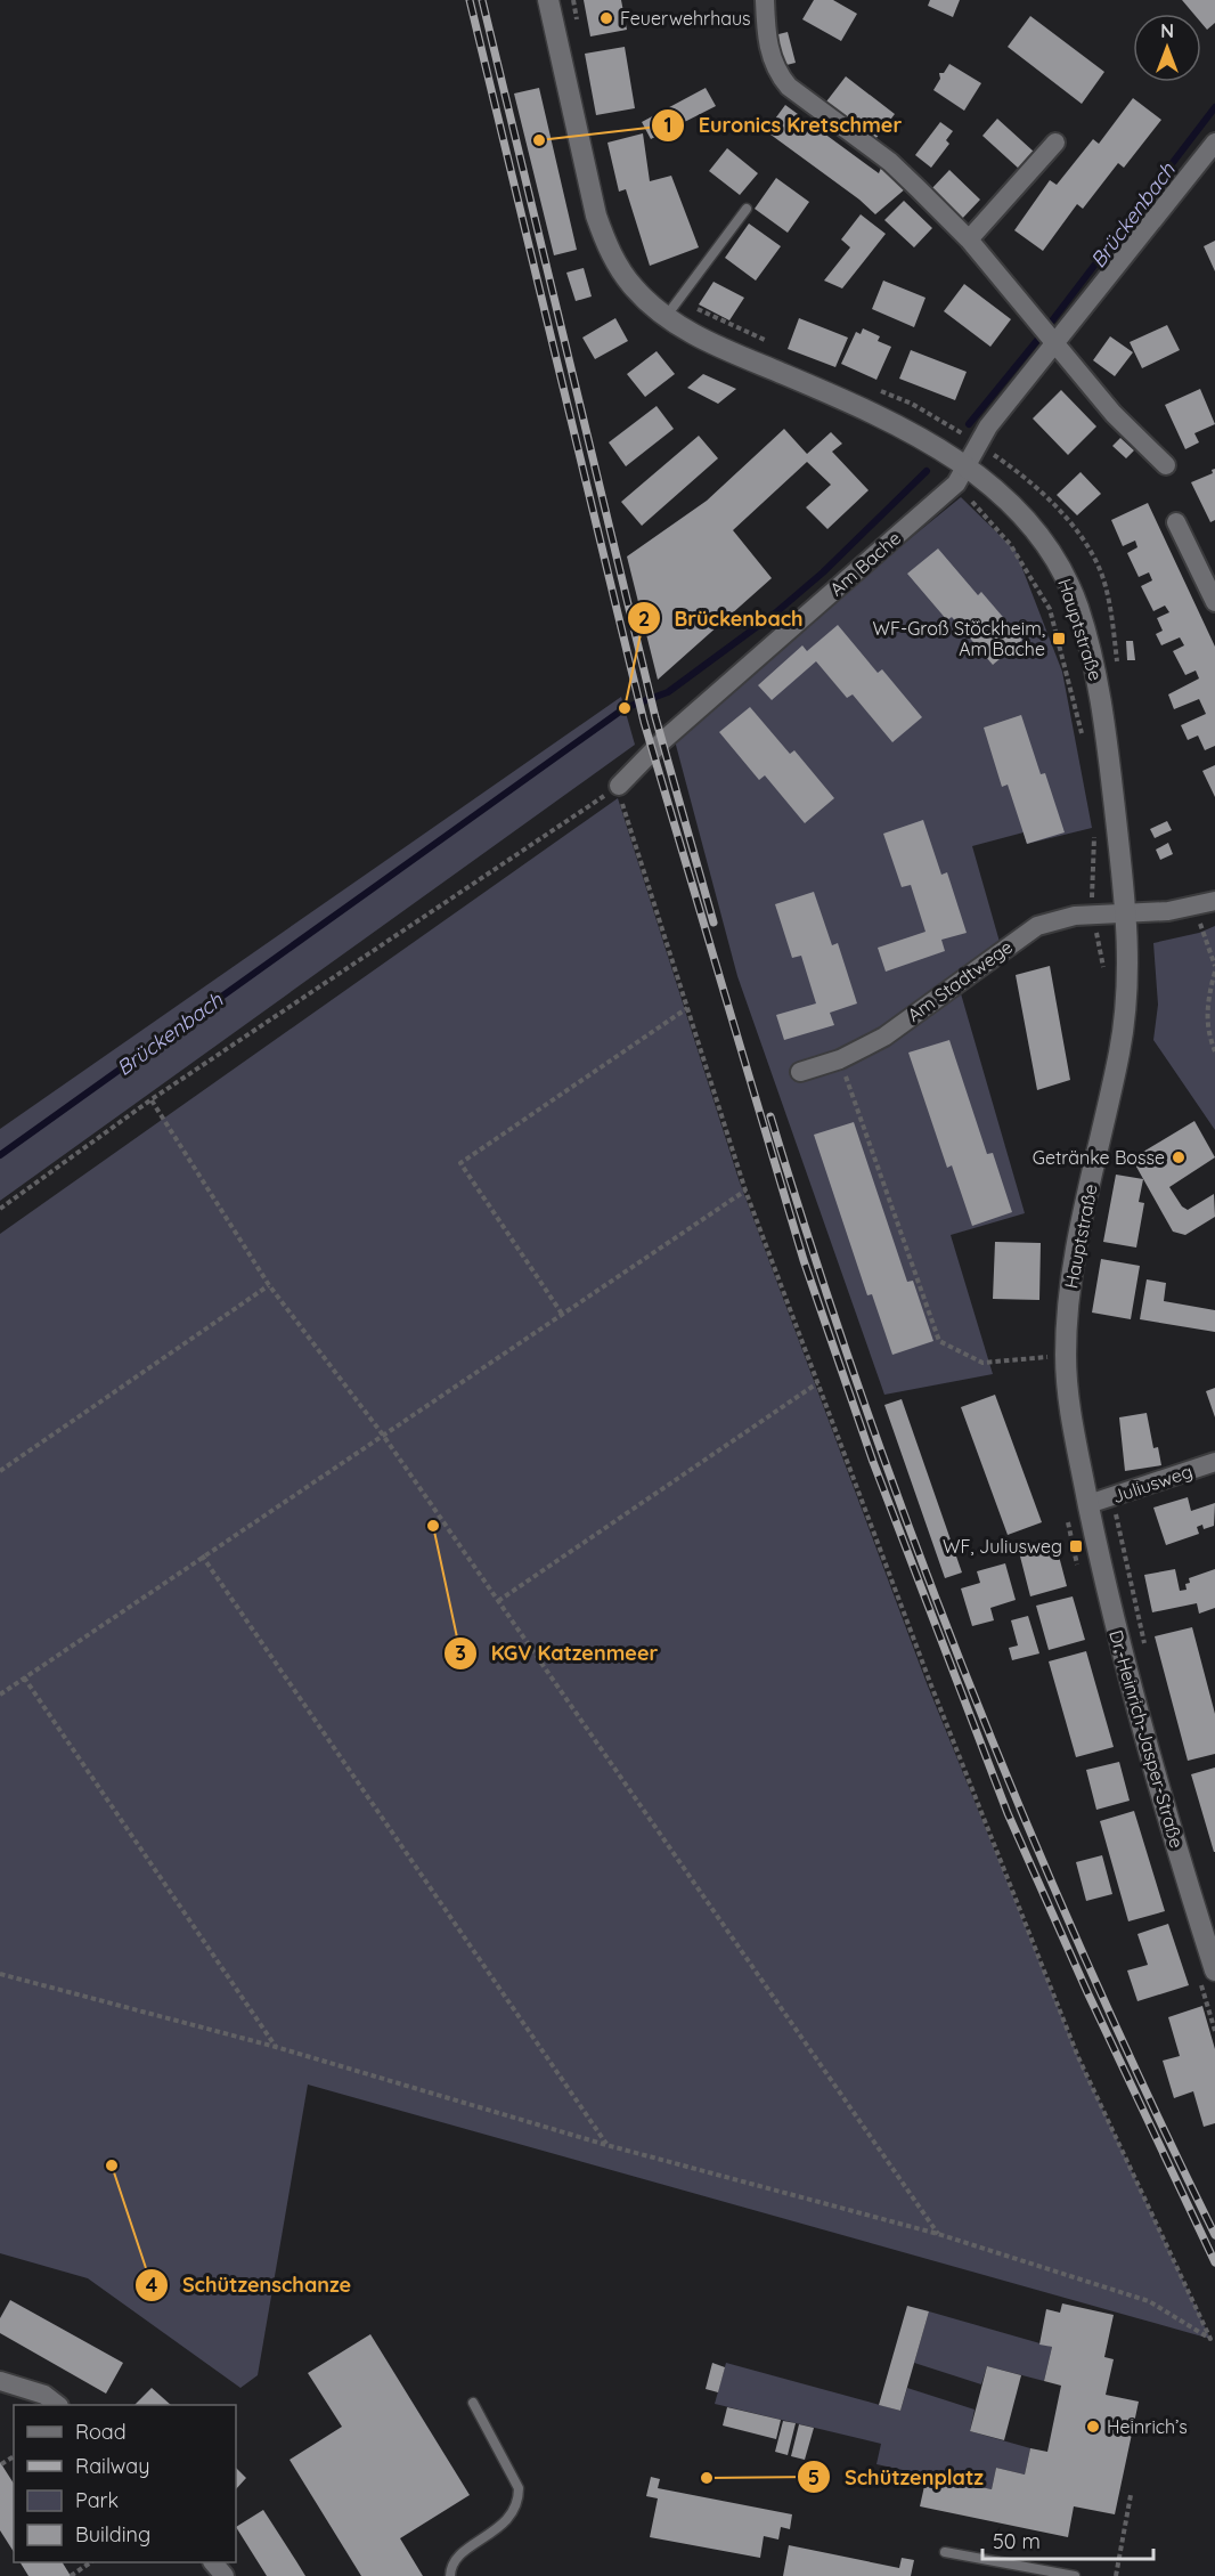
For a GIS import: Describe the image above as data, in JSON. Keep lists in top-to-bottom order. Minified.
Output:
{"streets":{"street":["Am Bache","Hauptstraße","Am Stadtwege","Juliusweg","Dr.-Heinrich-Jasper-Straße"]},"crossings":[["Am Bache","Hauptstraße"],["Hauptstraße","Am Stadtwege"],["Hauptstraße","Juliusweg"],["Hauptstraße","Dr.-Heinrich-Jasper-Straße"],["Juliusweg","Dr.-Heinrich-Jasper-Straße"]],"water":["Brückenbach"],"places":{"other":["Feuerwehrhaus","Euronics Kretschmer","Brückenbach","Getränke Bosse","KGV Katzenmeer","Schützenschanze","Heinrich’s","Schützenplatz"],"transit":["WF-Groß Stöckheim, Am Bache","WF, Juliusweg"]},"legend":["Road","Railway","Park","Building"],"scale_bar":"50 m","north":"top"}
